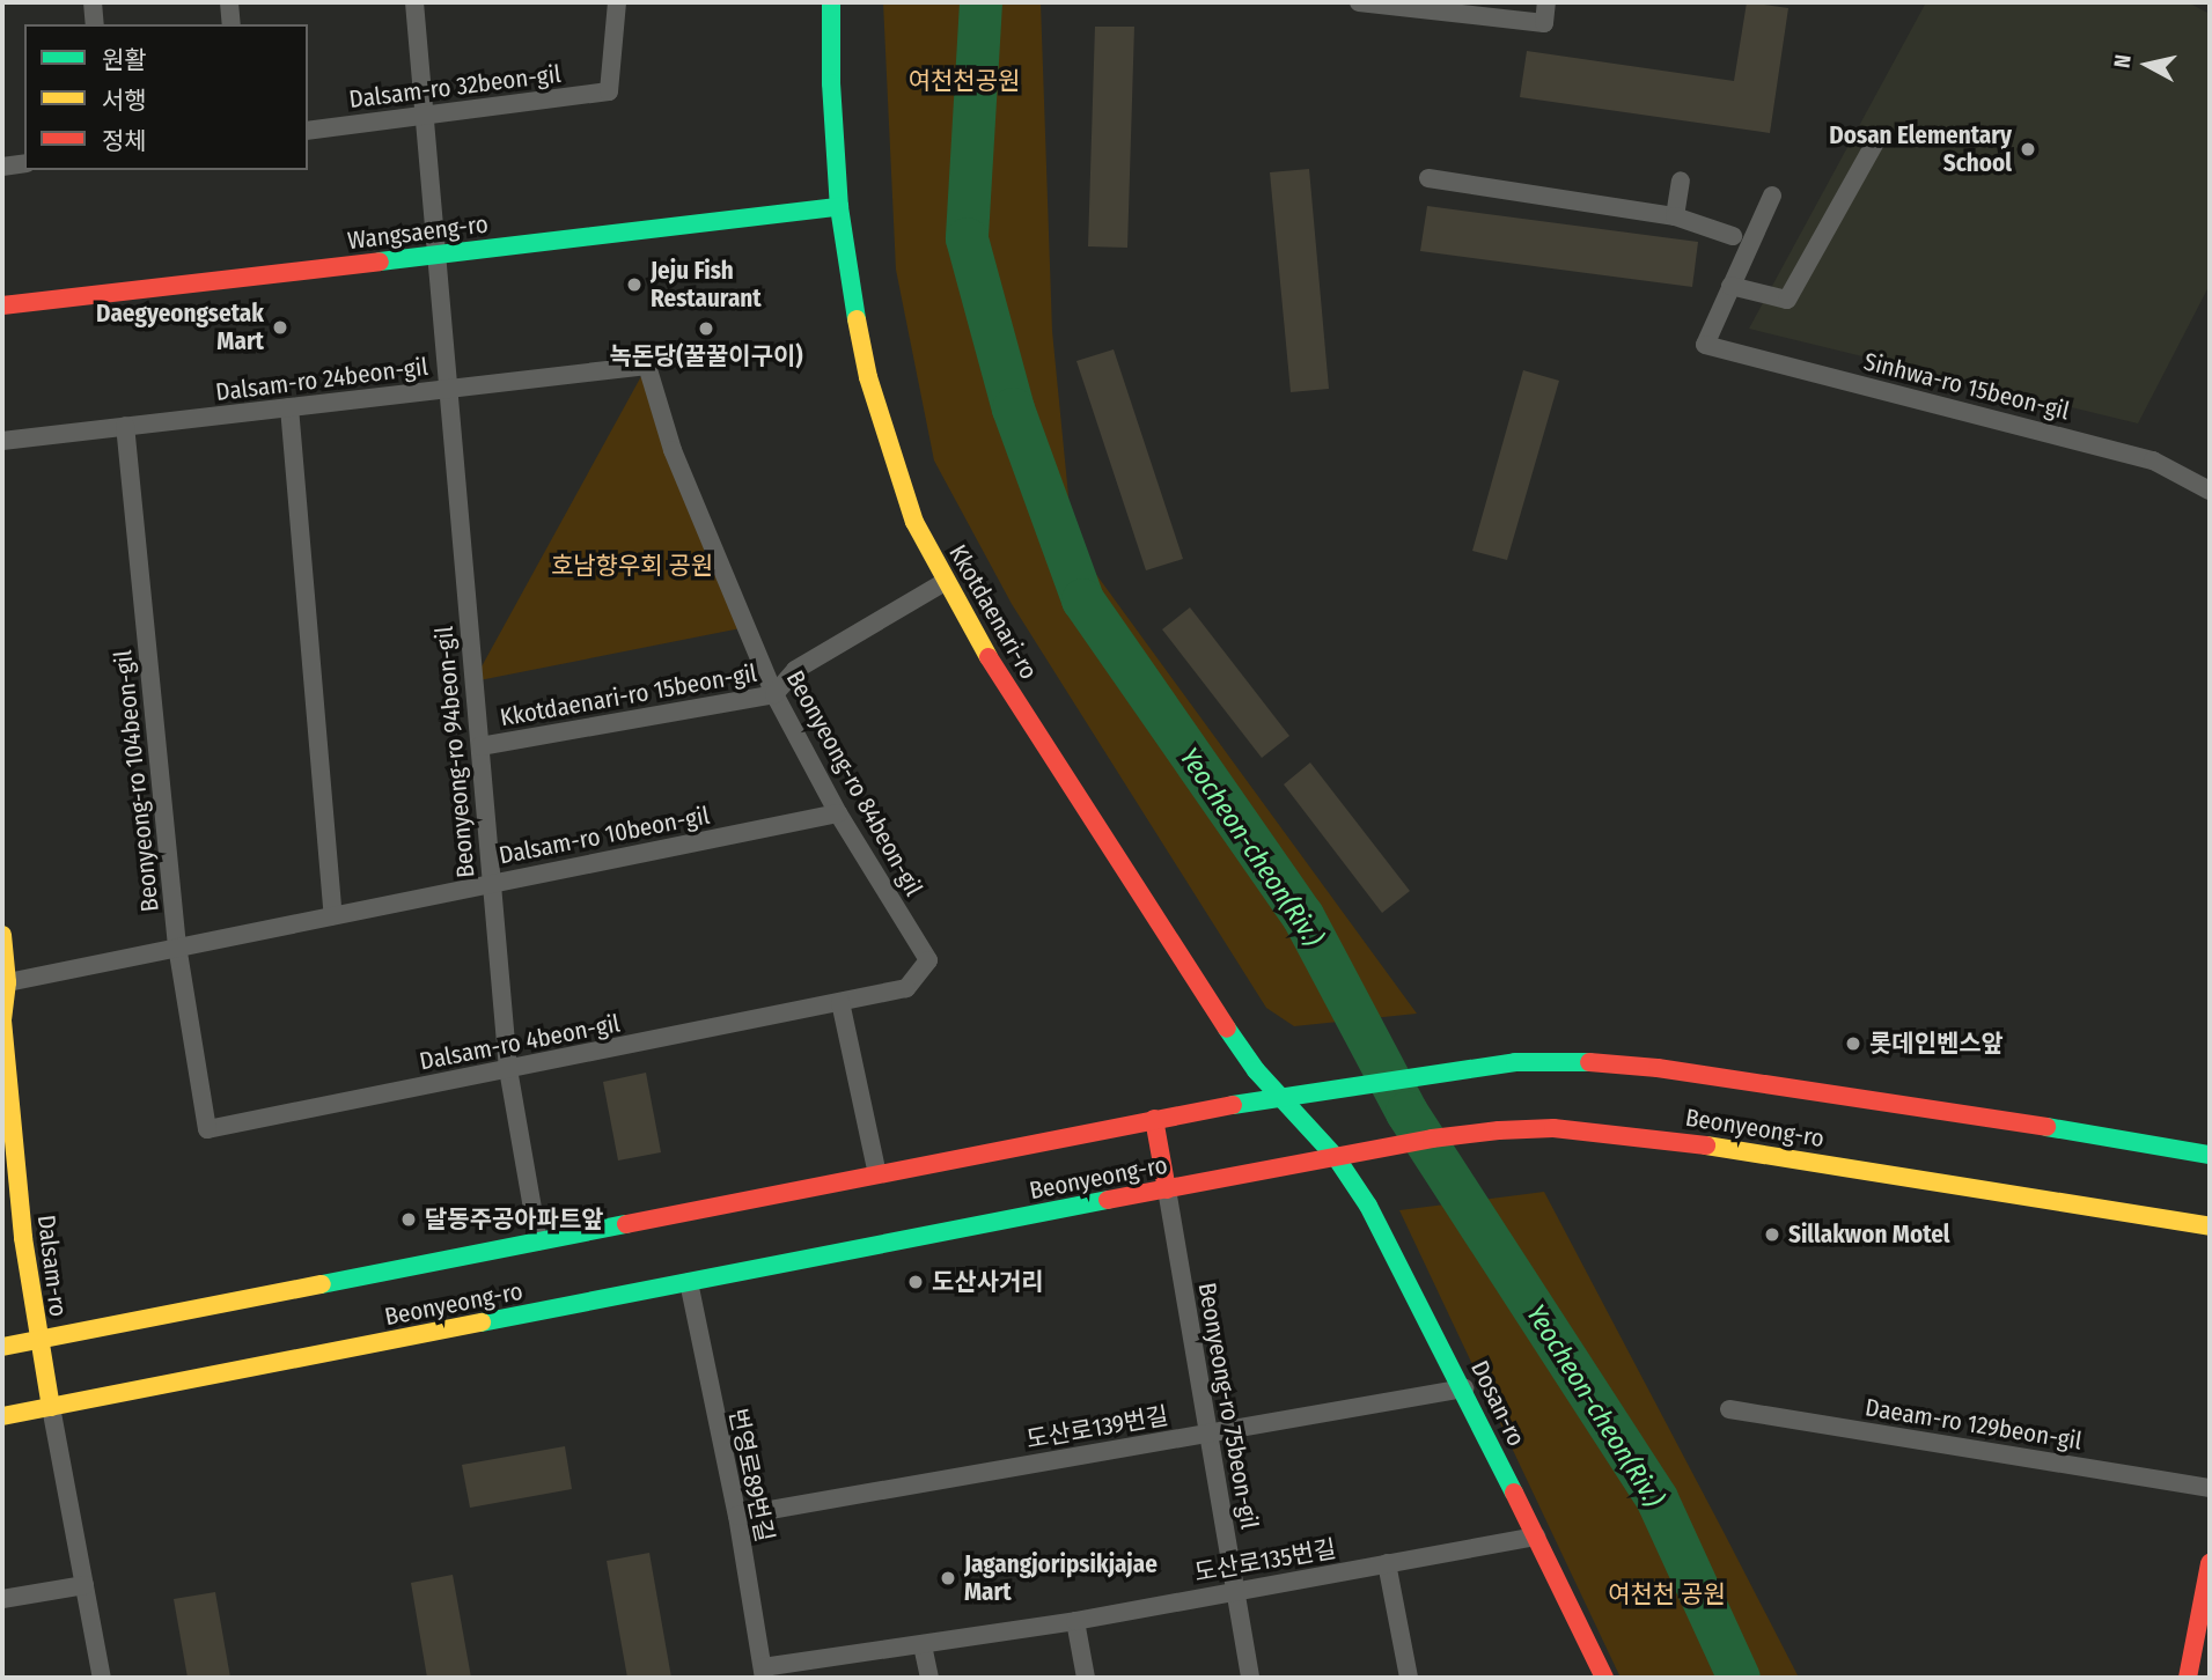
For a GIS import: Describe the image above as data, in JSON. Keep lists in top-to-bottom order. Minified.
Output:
{"streets":{"main road":["Wangsaeng-ro","Kkotdaenari-ro","Beonyeong-ro","Dalsam-ro","Dosan-ro"],"street":["Dalsam-ro 32beon-gil","Dalsam-ro 24beon-gil","Sinhwa-ro 15beon-gil","Kkotdaenari-ro 15beon-gil","Beonyeong-ro 94beon-gil","Beonyeong-ro 104beon-gil","Beonyeong-ro 84beon-gil","Dalsam-ro 10beon-gil","Dalsam-ro 4beon-gil","Beonyeong-ro 75beon-gil","Daeam-ro 129beon-gil","도산로139번길","번영로89번길","도산로135번길"]},"crossings":[["Dalsam-ro 32beon-gil","Beonyeong-ro 94beon-gil"],["Wangsaeng-ro","Kkotdaenari-ro"],["Wangsaeng-ro","Beonyeong-ro 94beon-gil"],["Dalsam-ro 24beon-gil","Beonyeong-ro 94beon-gil"],["Dalsam-ro 24beon-gil","Beonyeong-ro 104beon-gil"],["Dalsam-ro 24beon-gil","Beonyeong-ro 84beon-gil"],["Kkotdaenari-ro","Kkotdaenari-ro 15beon-gil"],["Kkotdaenari-ro","Beonyeong-ro"],["Kkotdaenari-ro","Dosan-ro"],["Kkotdaenari-ro 15beon-gil","Beonyeong-ro 94beon-gil"],["Kkotdaenari-ro 15beon-gil","Beonyeong-ro 84beon-gil"],["Beonyeong-ro 94beon-gil","Dalsam-ro 10beon-gil"],["Beonyeong-ro 94beon-gil","Dalsam-ro 4beon-gil"],["Beonyeong-ro 94beon-gil","Beonyeong-ro"],["Beonyeong-ro 104beon-gil","Dalsam-ro 10beon-gil"],["Beonyeong-ro 104beon-gil","Dalsam-ro 4beon-gil"],["Beonyeong-ro 84beon-gil","Dalsam-ro 10beon-gil"],["Beonyeong-ro 84beon-gil","Dalsam-ro 4beon-gil"],["Dalsam-ro 10beon-gil","Dalsam-ro"],["Beonyeong-ro","Dalsam-ro"],["Beonyeong-ro","Dosan-ro"],["Beonyeong-ro","Beonyeong-ro 75beon-gil"],["Beonyeong-ro","번영로89번길"],["Dosan-ro","도산로139번길"],["Dosan-ro","도산로135번길"],["Beonyeong-ro 75beon-gil","도산로139번길"],["Beonyeong-ro 75beon-gil","도산로135번길"],["도산로139번길","번영로89번길"],["번영로89번길","도산로135번길"]],"water":["Yeocheon-cheon(Riv.)"],"parks":["여천천공원","호남향우회 공원","여천천 공원"],"places":["Dosan Elementary School","Jeju Fish Restaurant","Daegyeongsetak Mart","녹돈당(꿀꿀이구이)","롯데인벤스앞","달동주공아파트앞","Sillakwon Motel","도산사거리","Jagangjoripsikjajae Mart"],"legend":["원활","서행","정체"],"north":"left"}
